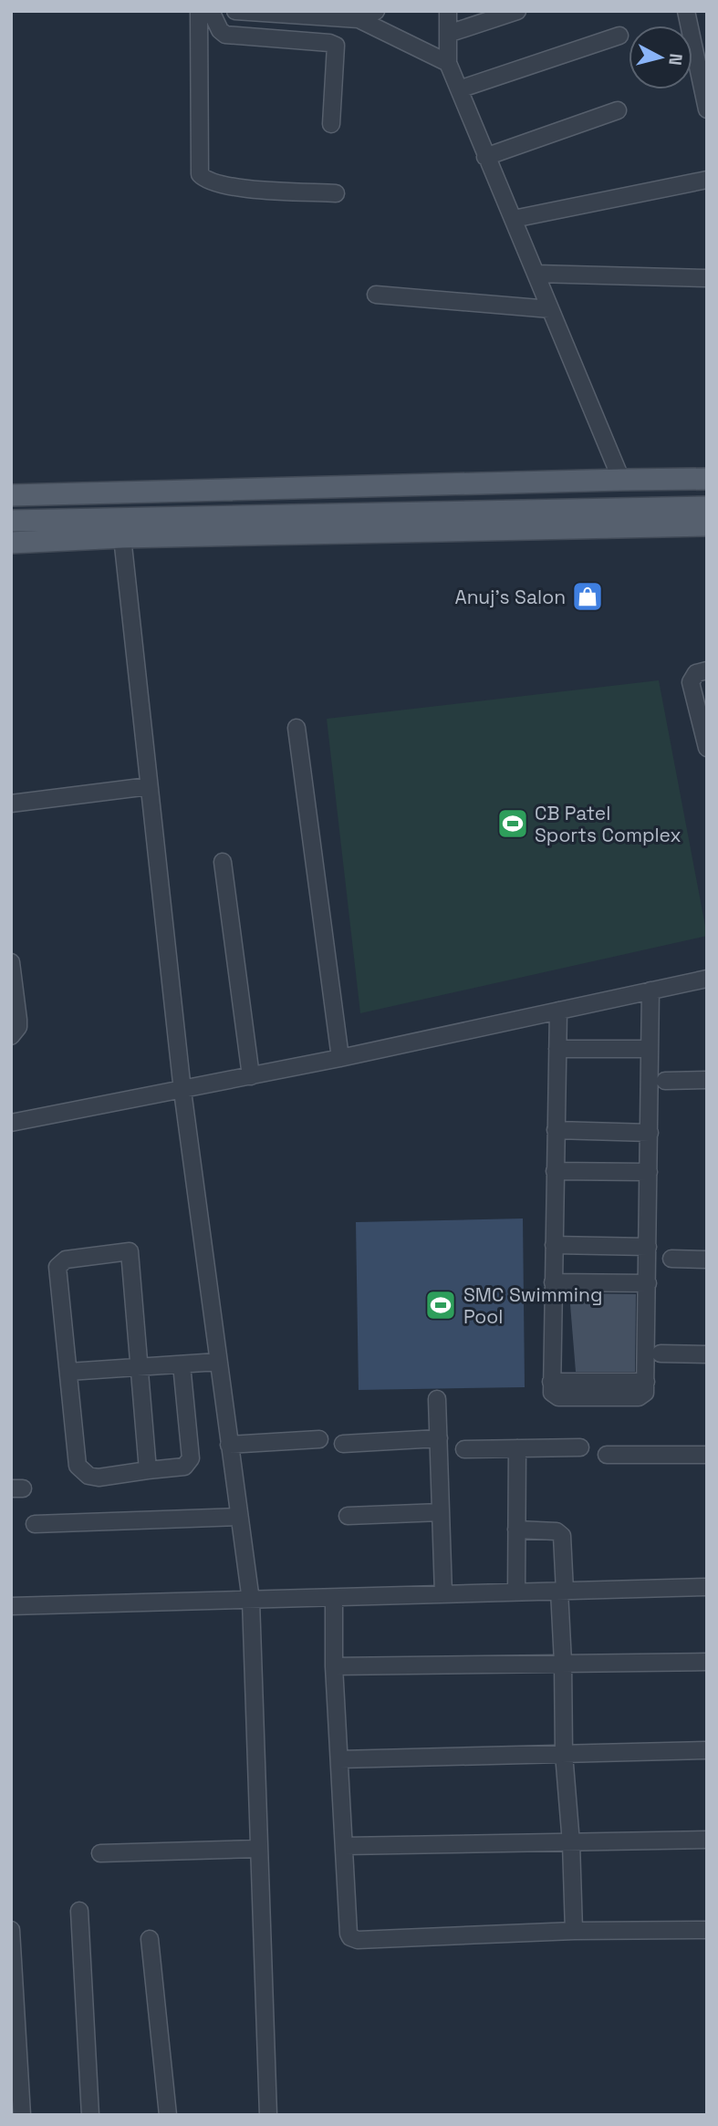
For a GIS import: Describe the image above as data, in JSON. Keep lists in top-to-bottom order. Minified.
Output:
{"places":{"shop":["Anuj's Salon"],"sports":["CB Patel Sports Complex","SMC Swimming Pool"]},"north":"right"}
